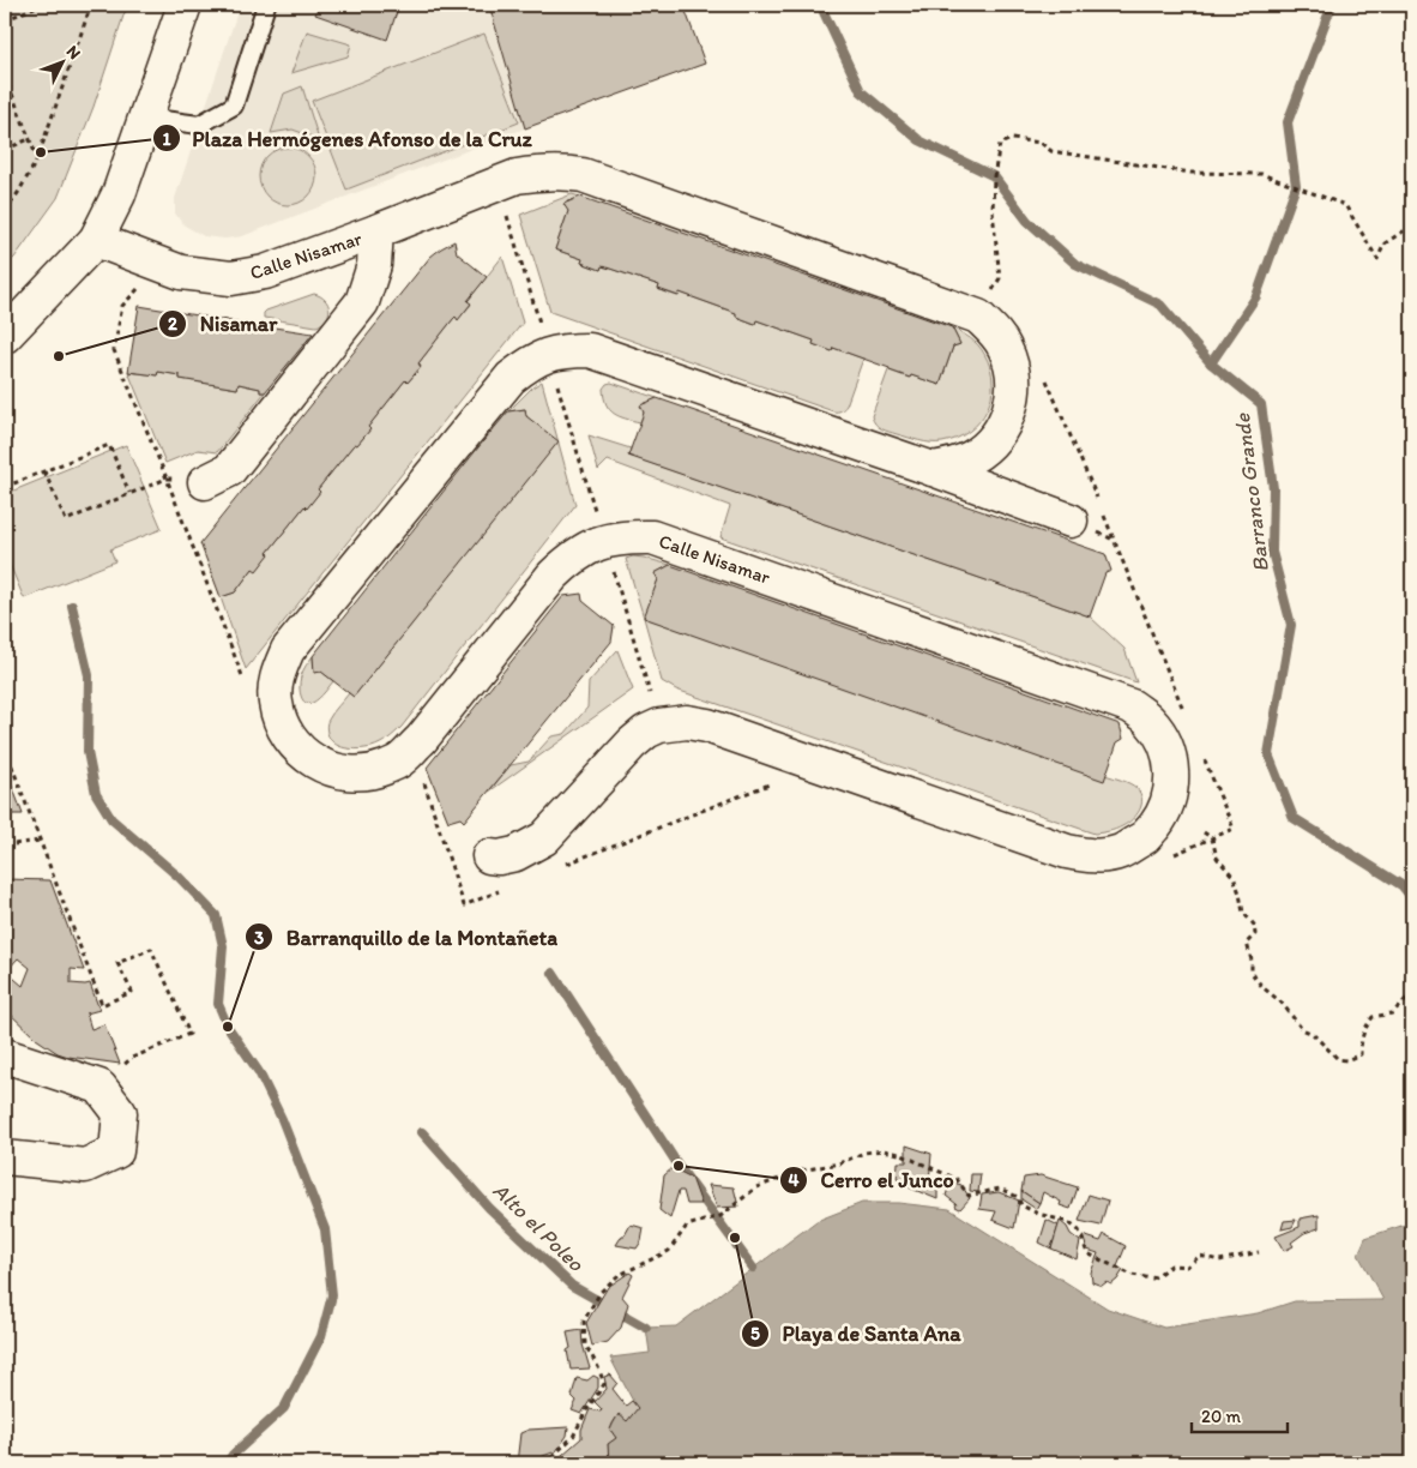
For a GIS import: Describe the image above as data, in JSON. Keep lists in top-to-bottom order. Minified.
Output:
{"streets":{"street":["Calle Nisamar"]},"water":["Barranco Grande","Alto el Poleo"],"places":["Plaza Hermógenes Afonso de la Cruz","Nisamar","Barranquillo de la Montañeta","Cerro el Junco","Playa de Santa Ana"],"scale_bar":"20 m","north":"top right"}
